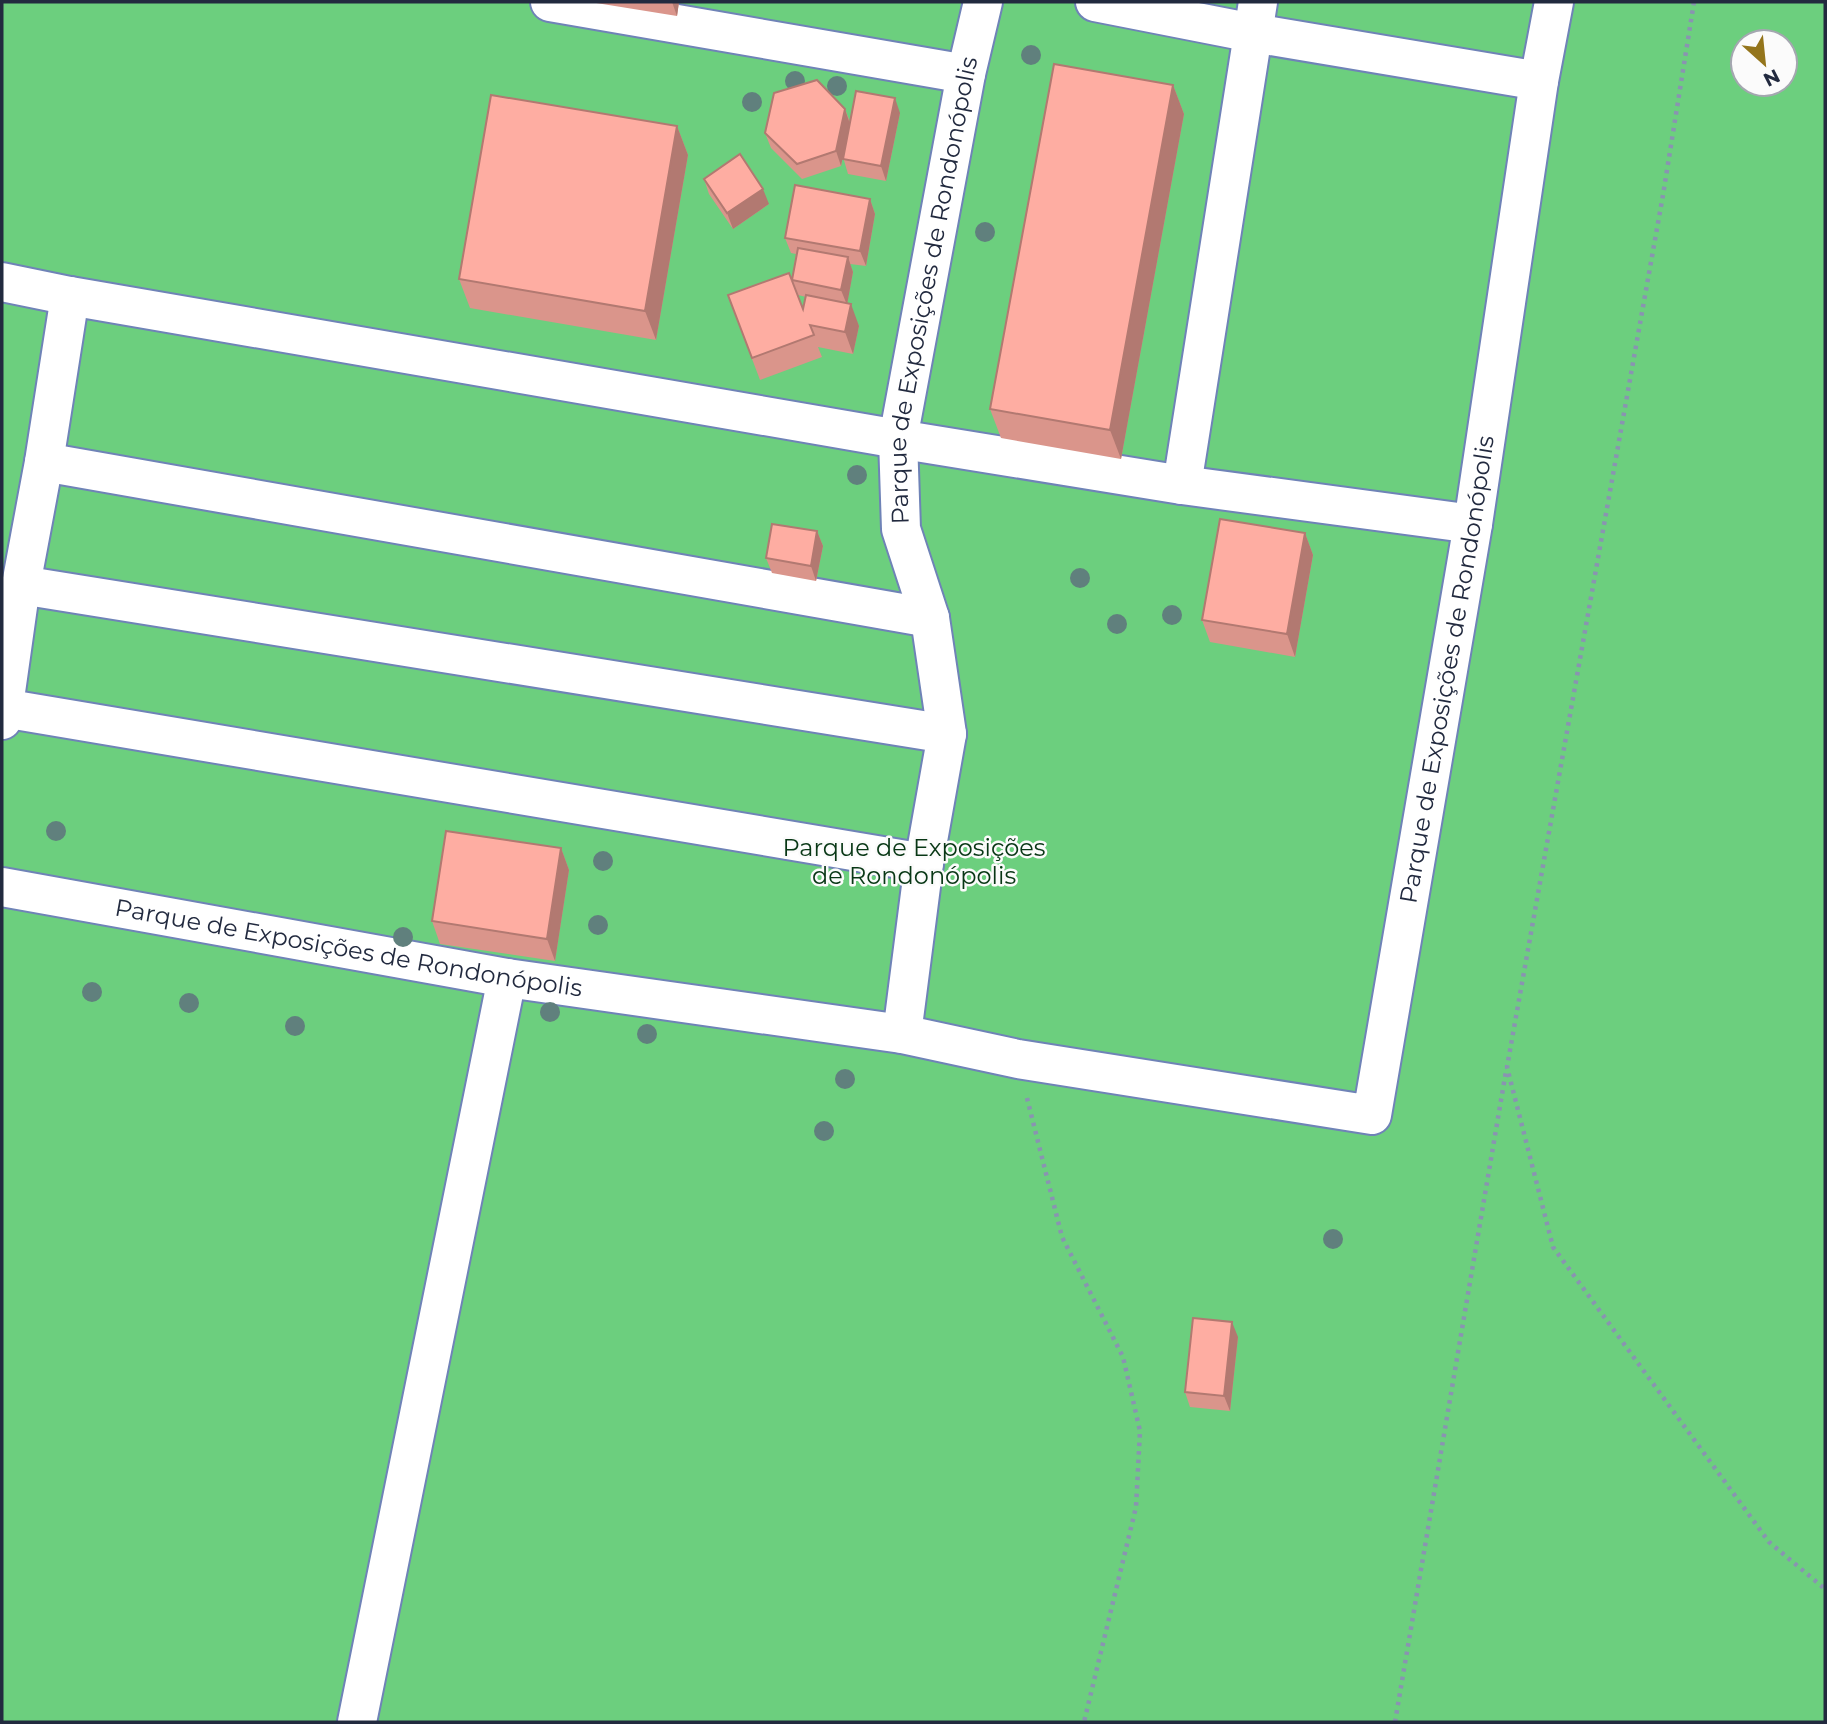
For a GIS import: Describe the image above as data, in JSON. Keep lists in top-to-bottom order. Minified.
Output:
{"streets":{"street":["Parque de Exposições de Rondonópolis"]},"parks":["Parque de Exposições de Rondonópolis"],"north":"bottom right"}
